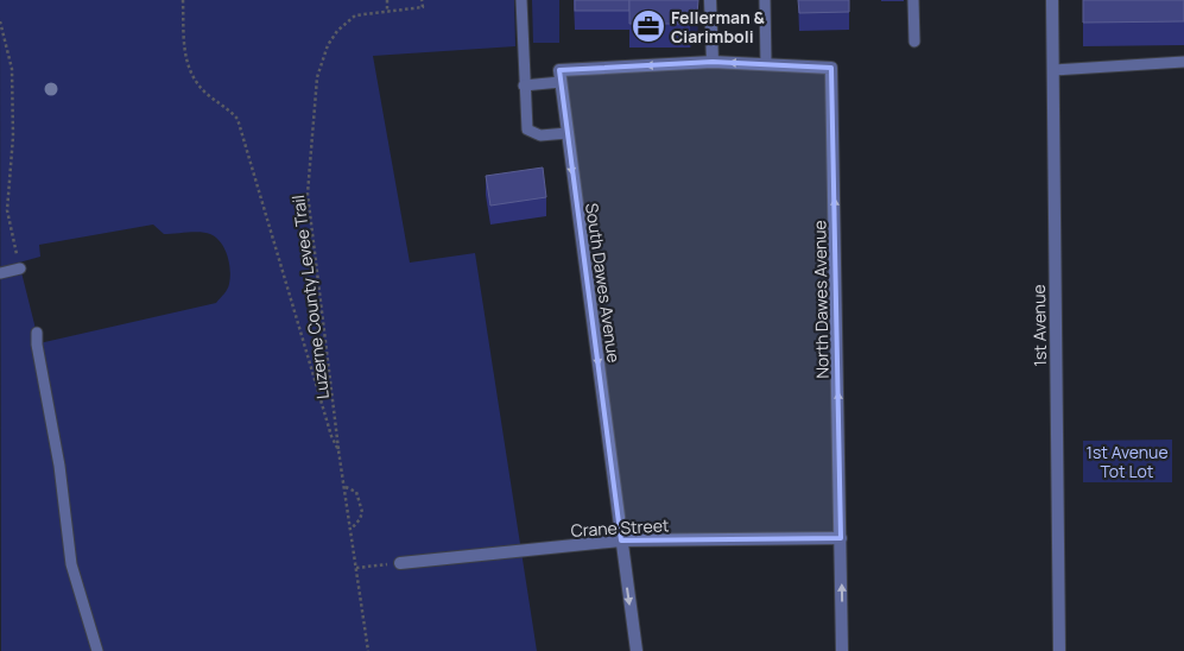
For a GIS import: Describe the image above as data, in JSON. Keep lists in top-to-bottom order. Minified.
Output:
{"streets":{"street":["South Dawes Avenue","North Dawes Avenue","1st Avenue","Crane Street"],"path":["Luzerne County Levee Trail"]},"crossings":[["South Dawes Avenue","Crane Street"],["North Dawes Avenue","Crane Street"]],"one_way":["South Dawes Avenue","North Dawes Avenue"],"parks":["1st Avenue Tot Lot"],"places":{"office":["Fellerman & Ciarimboli"]}}
